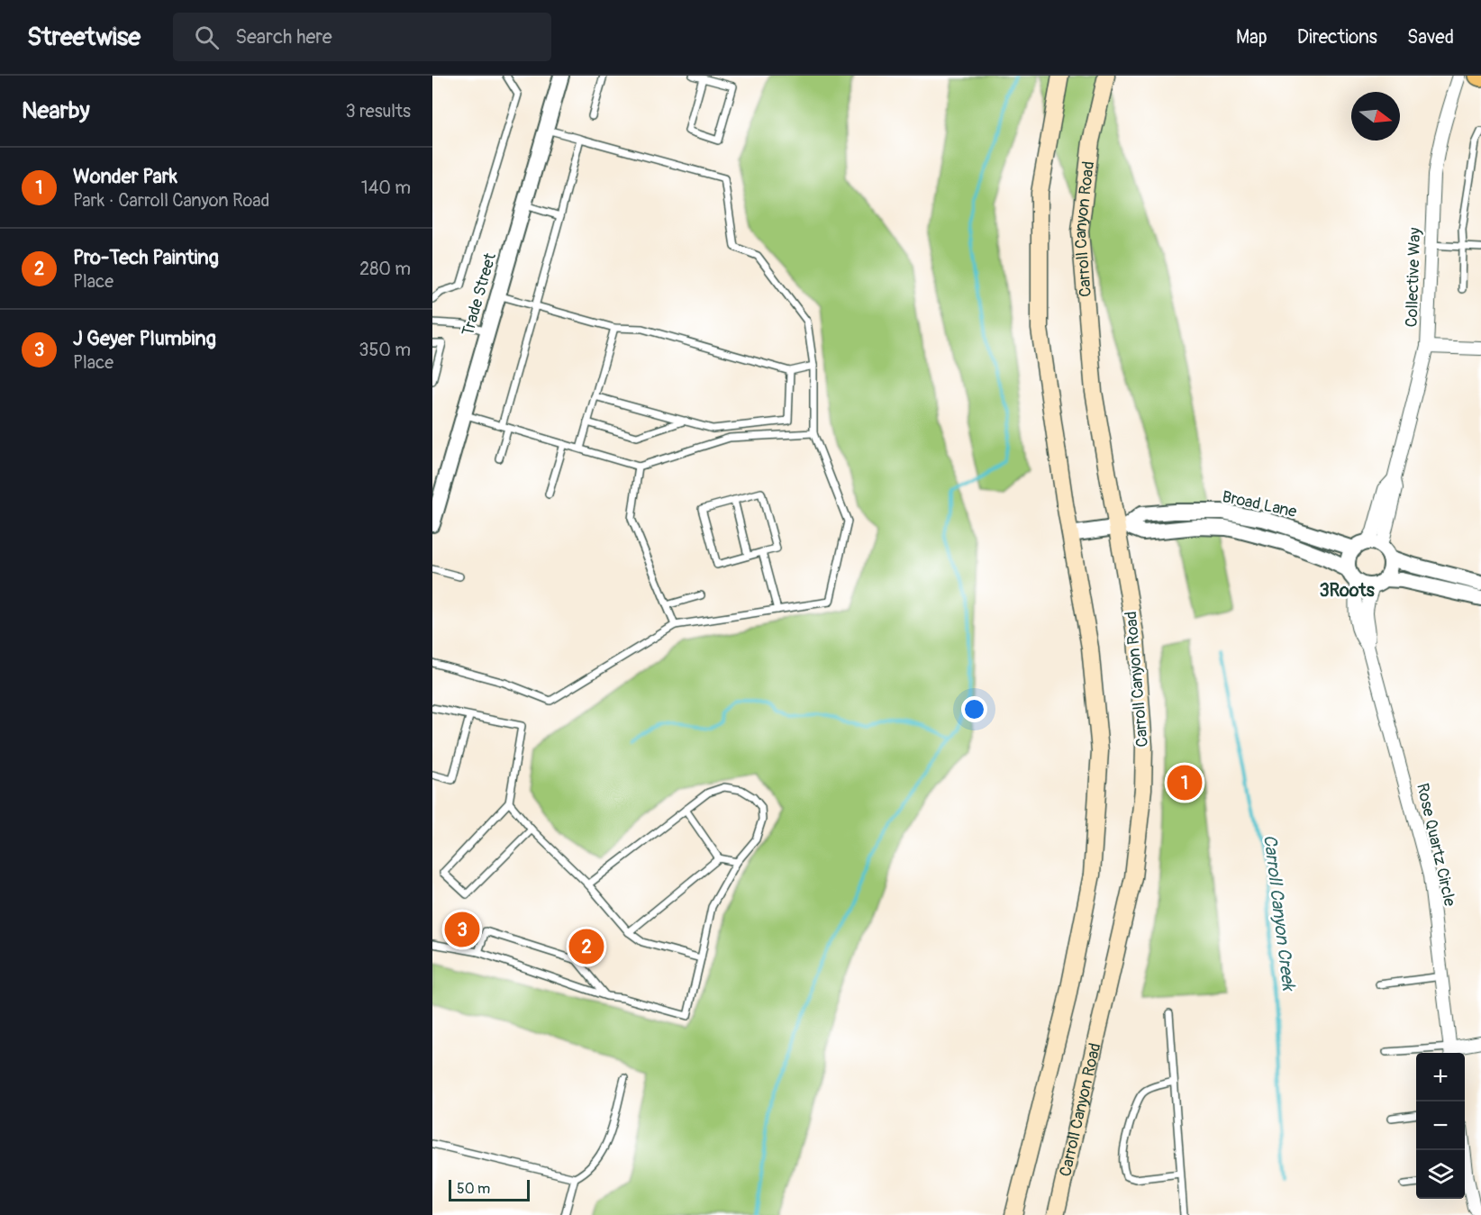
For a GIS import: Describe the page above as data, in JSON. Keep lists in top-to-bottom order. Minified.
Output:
{"streets":{"main road":["Carroll Canyon Road"],"street":["Collective Way","Trade Street","Broad Lane","Rose Quartz Circle"]},"crossings":[["Carroll Canyon Road","Broad Lane"],["Collective Way","Broad Lane"],["Broad Lane","Rose Quartz Circle"]],"districts":["3Roots"],"water":["Carroll Canyon Creek"],"scale_bar":"50 m","north":"right","page":{"header":"Streetwise","search":"Search here","nav":["Map","Directions","Saved"],"heading":["Nearby","3 results"],"list":[{"mark":"1","name":"Wonder Park","note":"Park · Carroll Canyon Road","value":"140 m"},{"mark":"2","name":"Pro-Tech Painting","note":"Place","value":"280 m"},{"mark":"3","name":"J Geyer Plumbing","note":"Place","value":"350 m"}],"pins":["1","3","2"],"map_buttons":["+","−"],"scale":"50 m"}}
